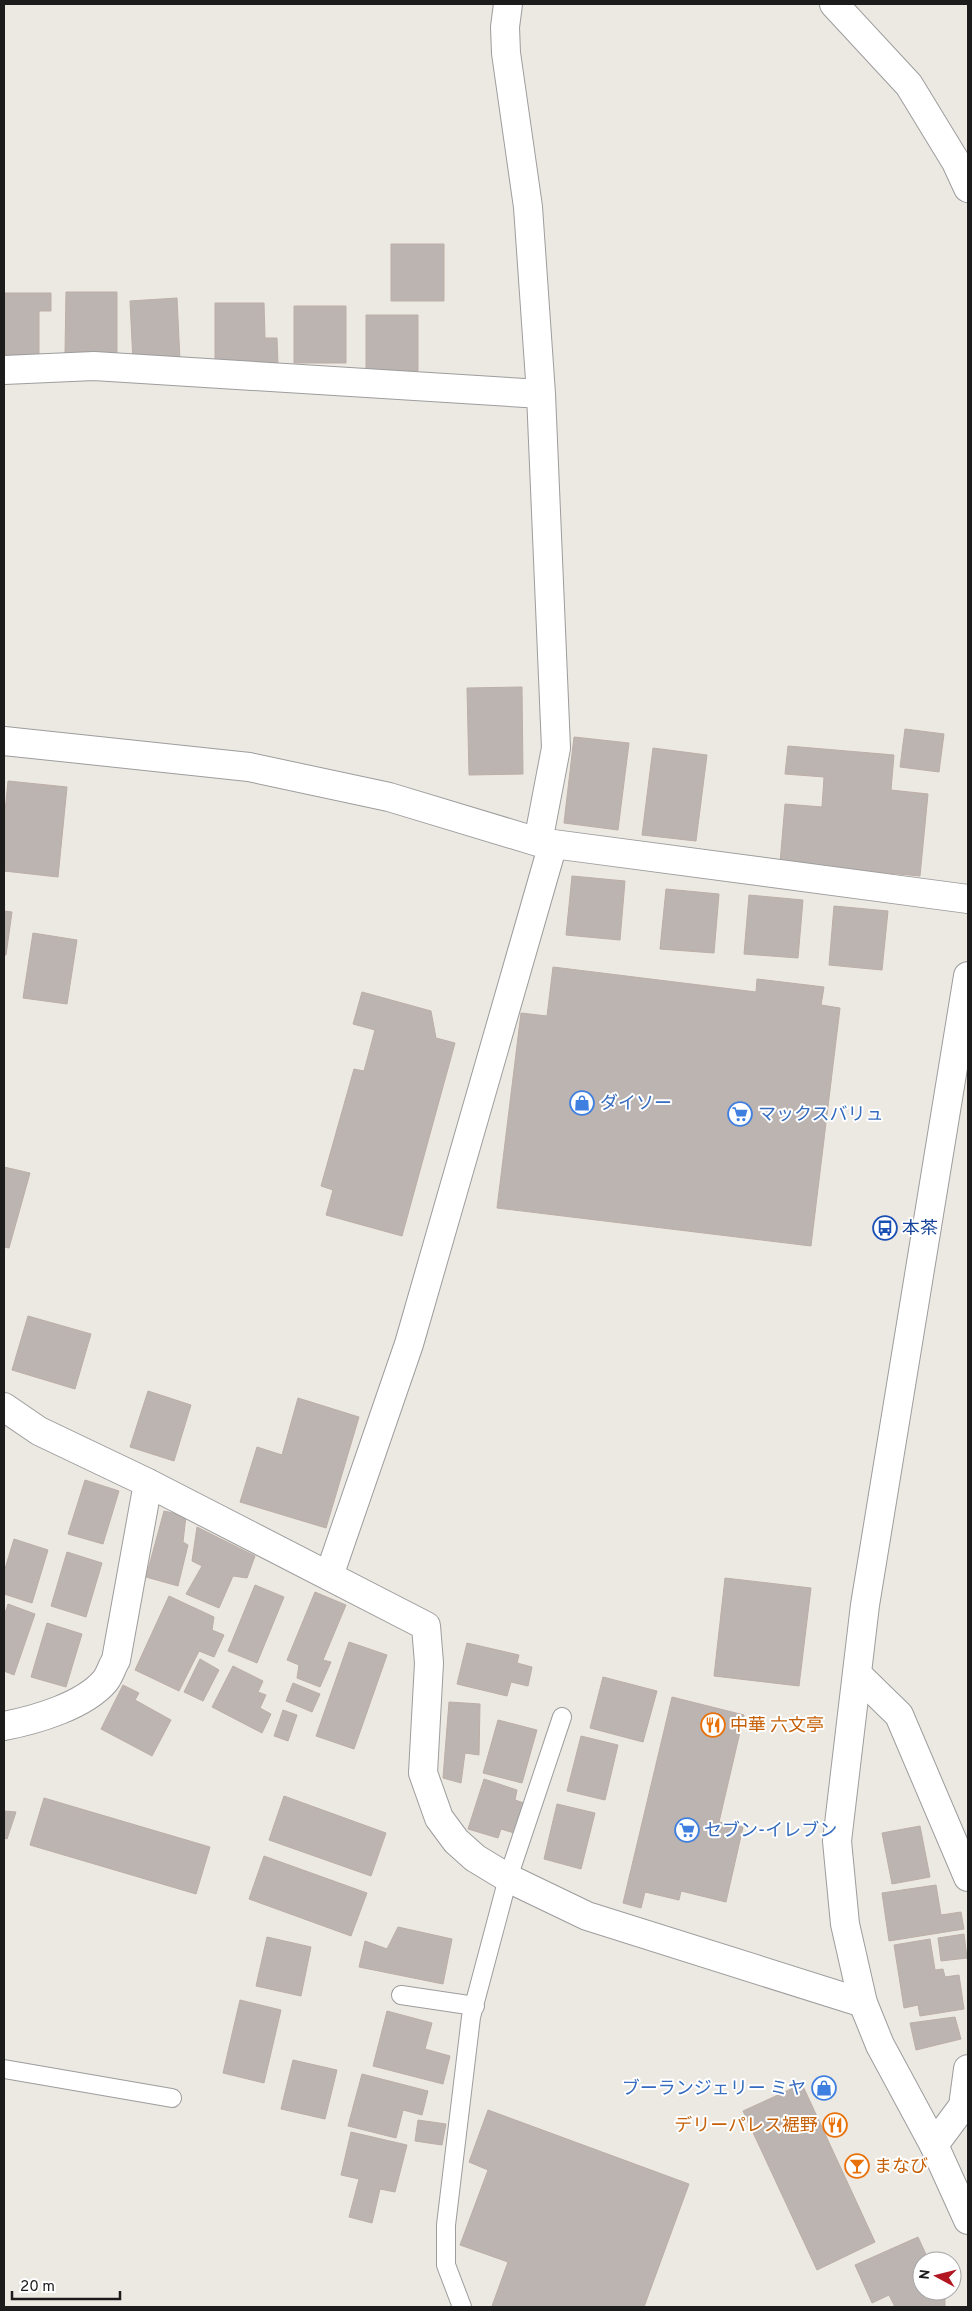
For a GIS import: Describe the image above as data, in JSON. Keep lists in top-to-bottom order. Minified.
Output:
{"places":{"shop":["ダイソー","ブーランジェリー ミヤ"],"supermarket":["マックスバリュ","セブン-イレブン"],"bus stop":["本茶"],"restaurant":["中華 六文亭","デリーパレス裾野"],"bar":["まなび"]},"scale_bar":"20 m","north":"left"}
